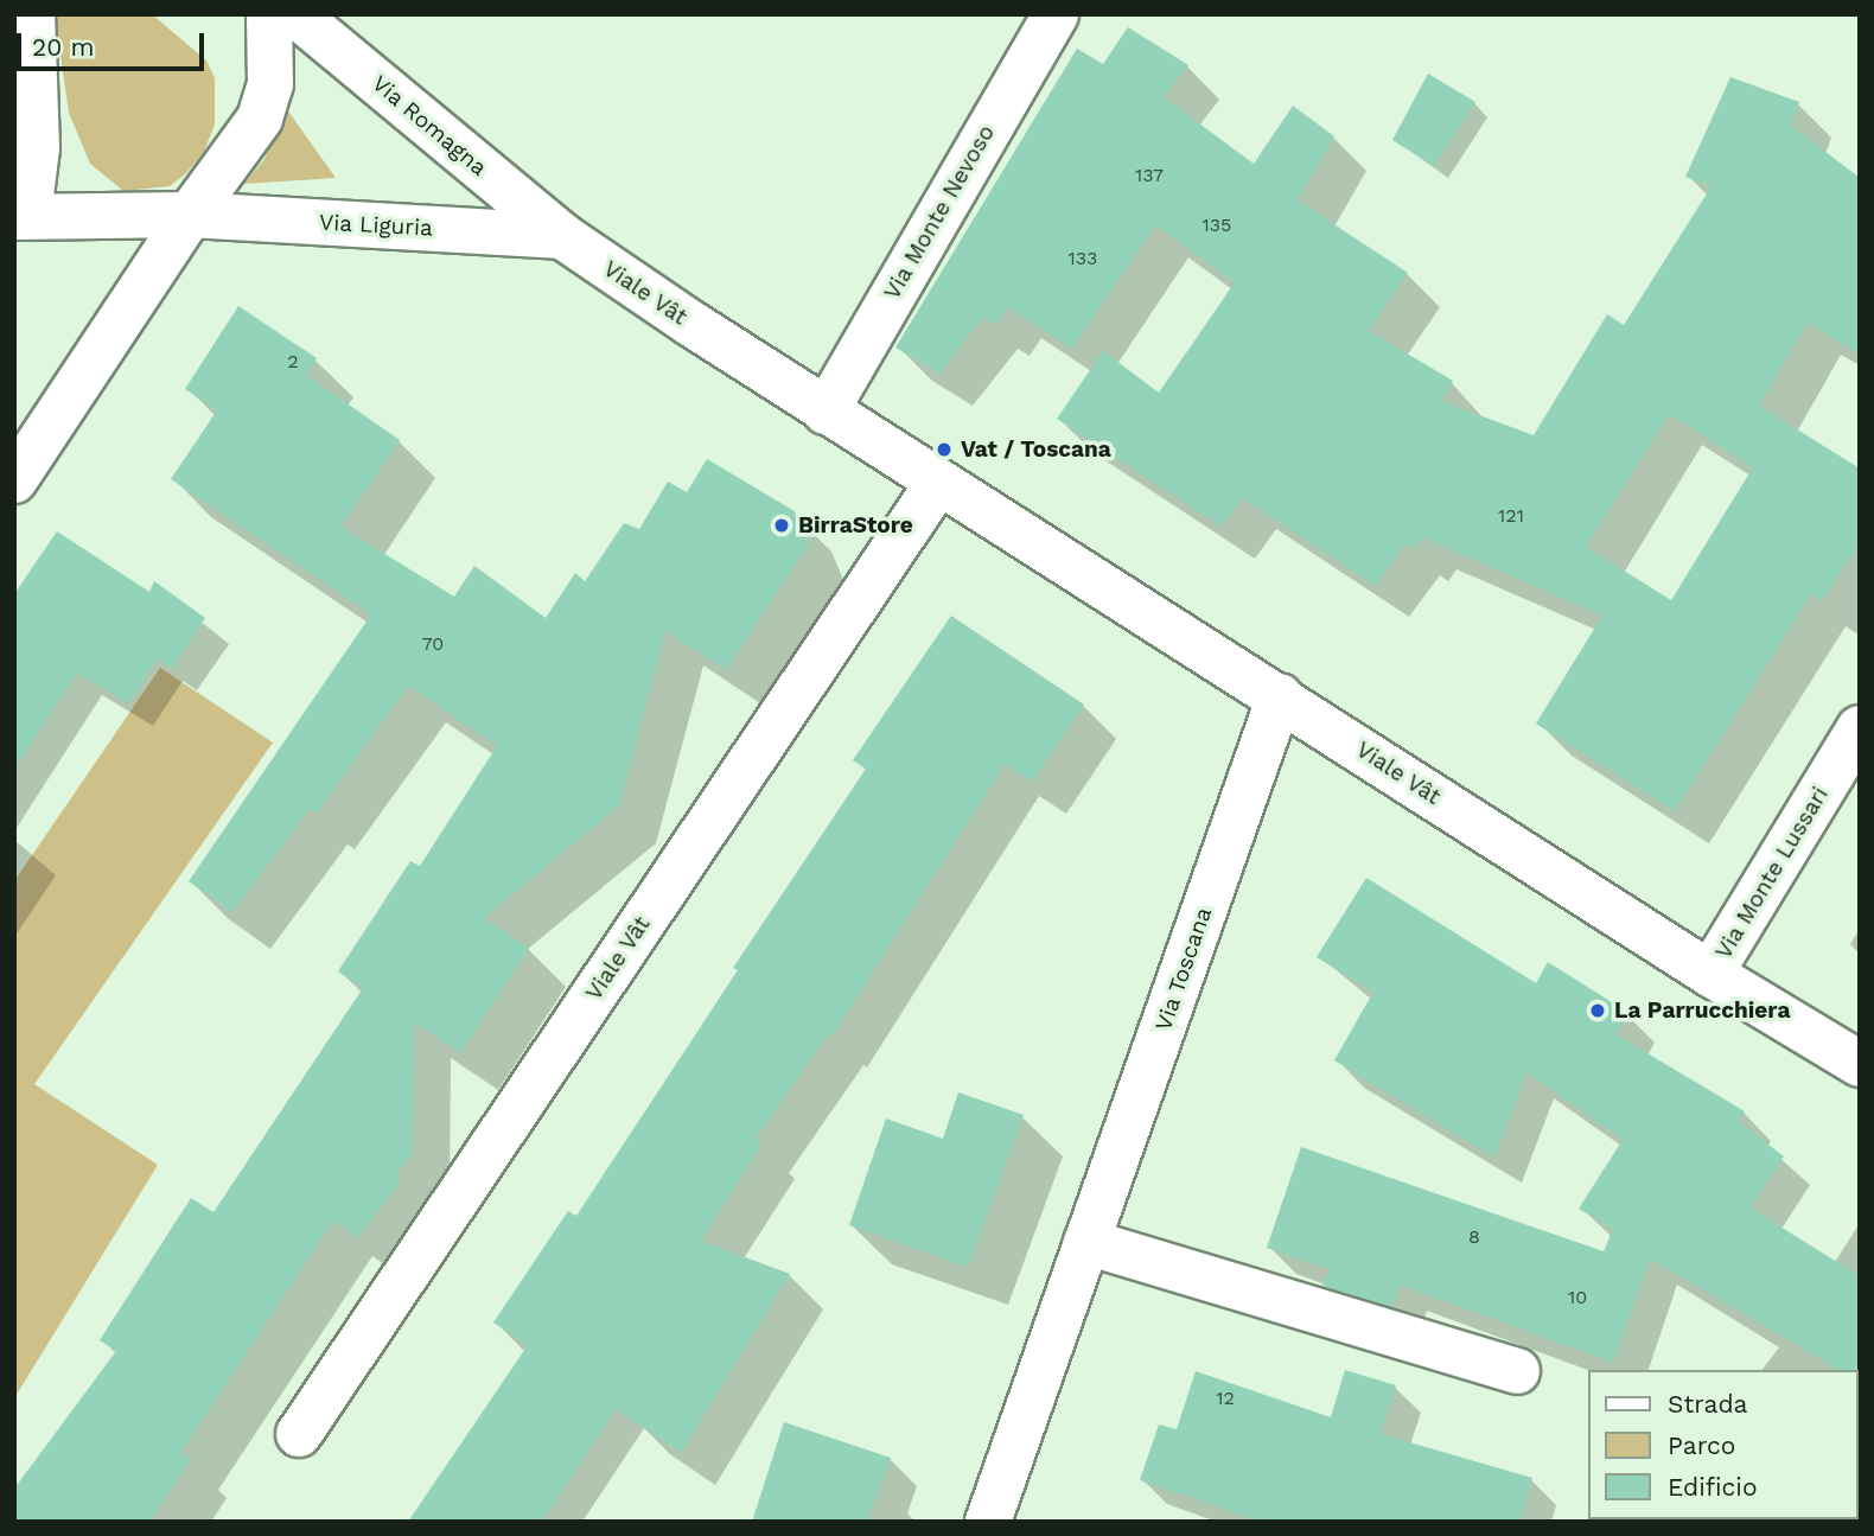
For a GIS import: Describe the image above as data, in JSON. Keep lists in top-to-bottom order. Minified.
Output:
{"streets":{"street":["Via Romagna","Via Monte Nevoso","Via Liguria","Viale Vât","Via Monte Lussari","Via Toscana"]},"crossings":[["Via Romagna","Via Liguria"],["Via Romagna","Viale Vât"],["Via Monte Nevoso","Viale Vât"],["Via Liguria","Viale Vât"],["Viale Vât","Via Monte Lussari"],["Viale Vât","Via Toscana"]],"places":["Vat / Toscana","BirraStore","La Parrucchiera"],"house_numbers":["137","135","133","2","121","70","8","10","12"],"legend":["Strada","Parco","Edificio"],"scale_bar":"20 m"}
